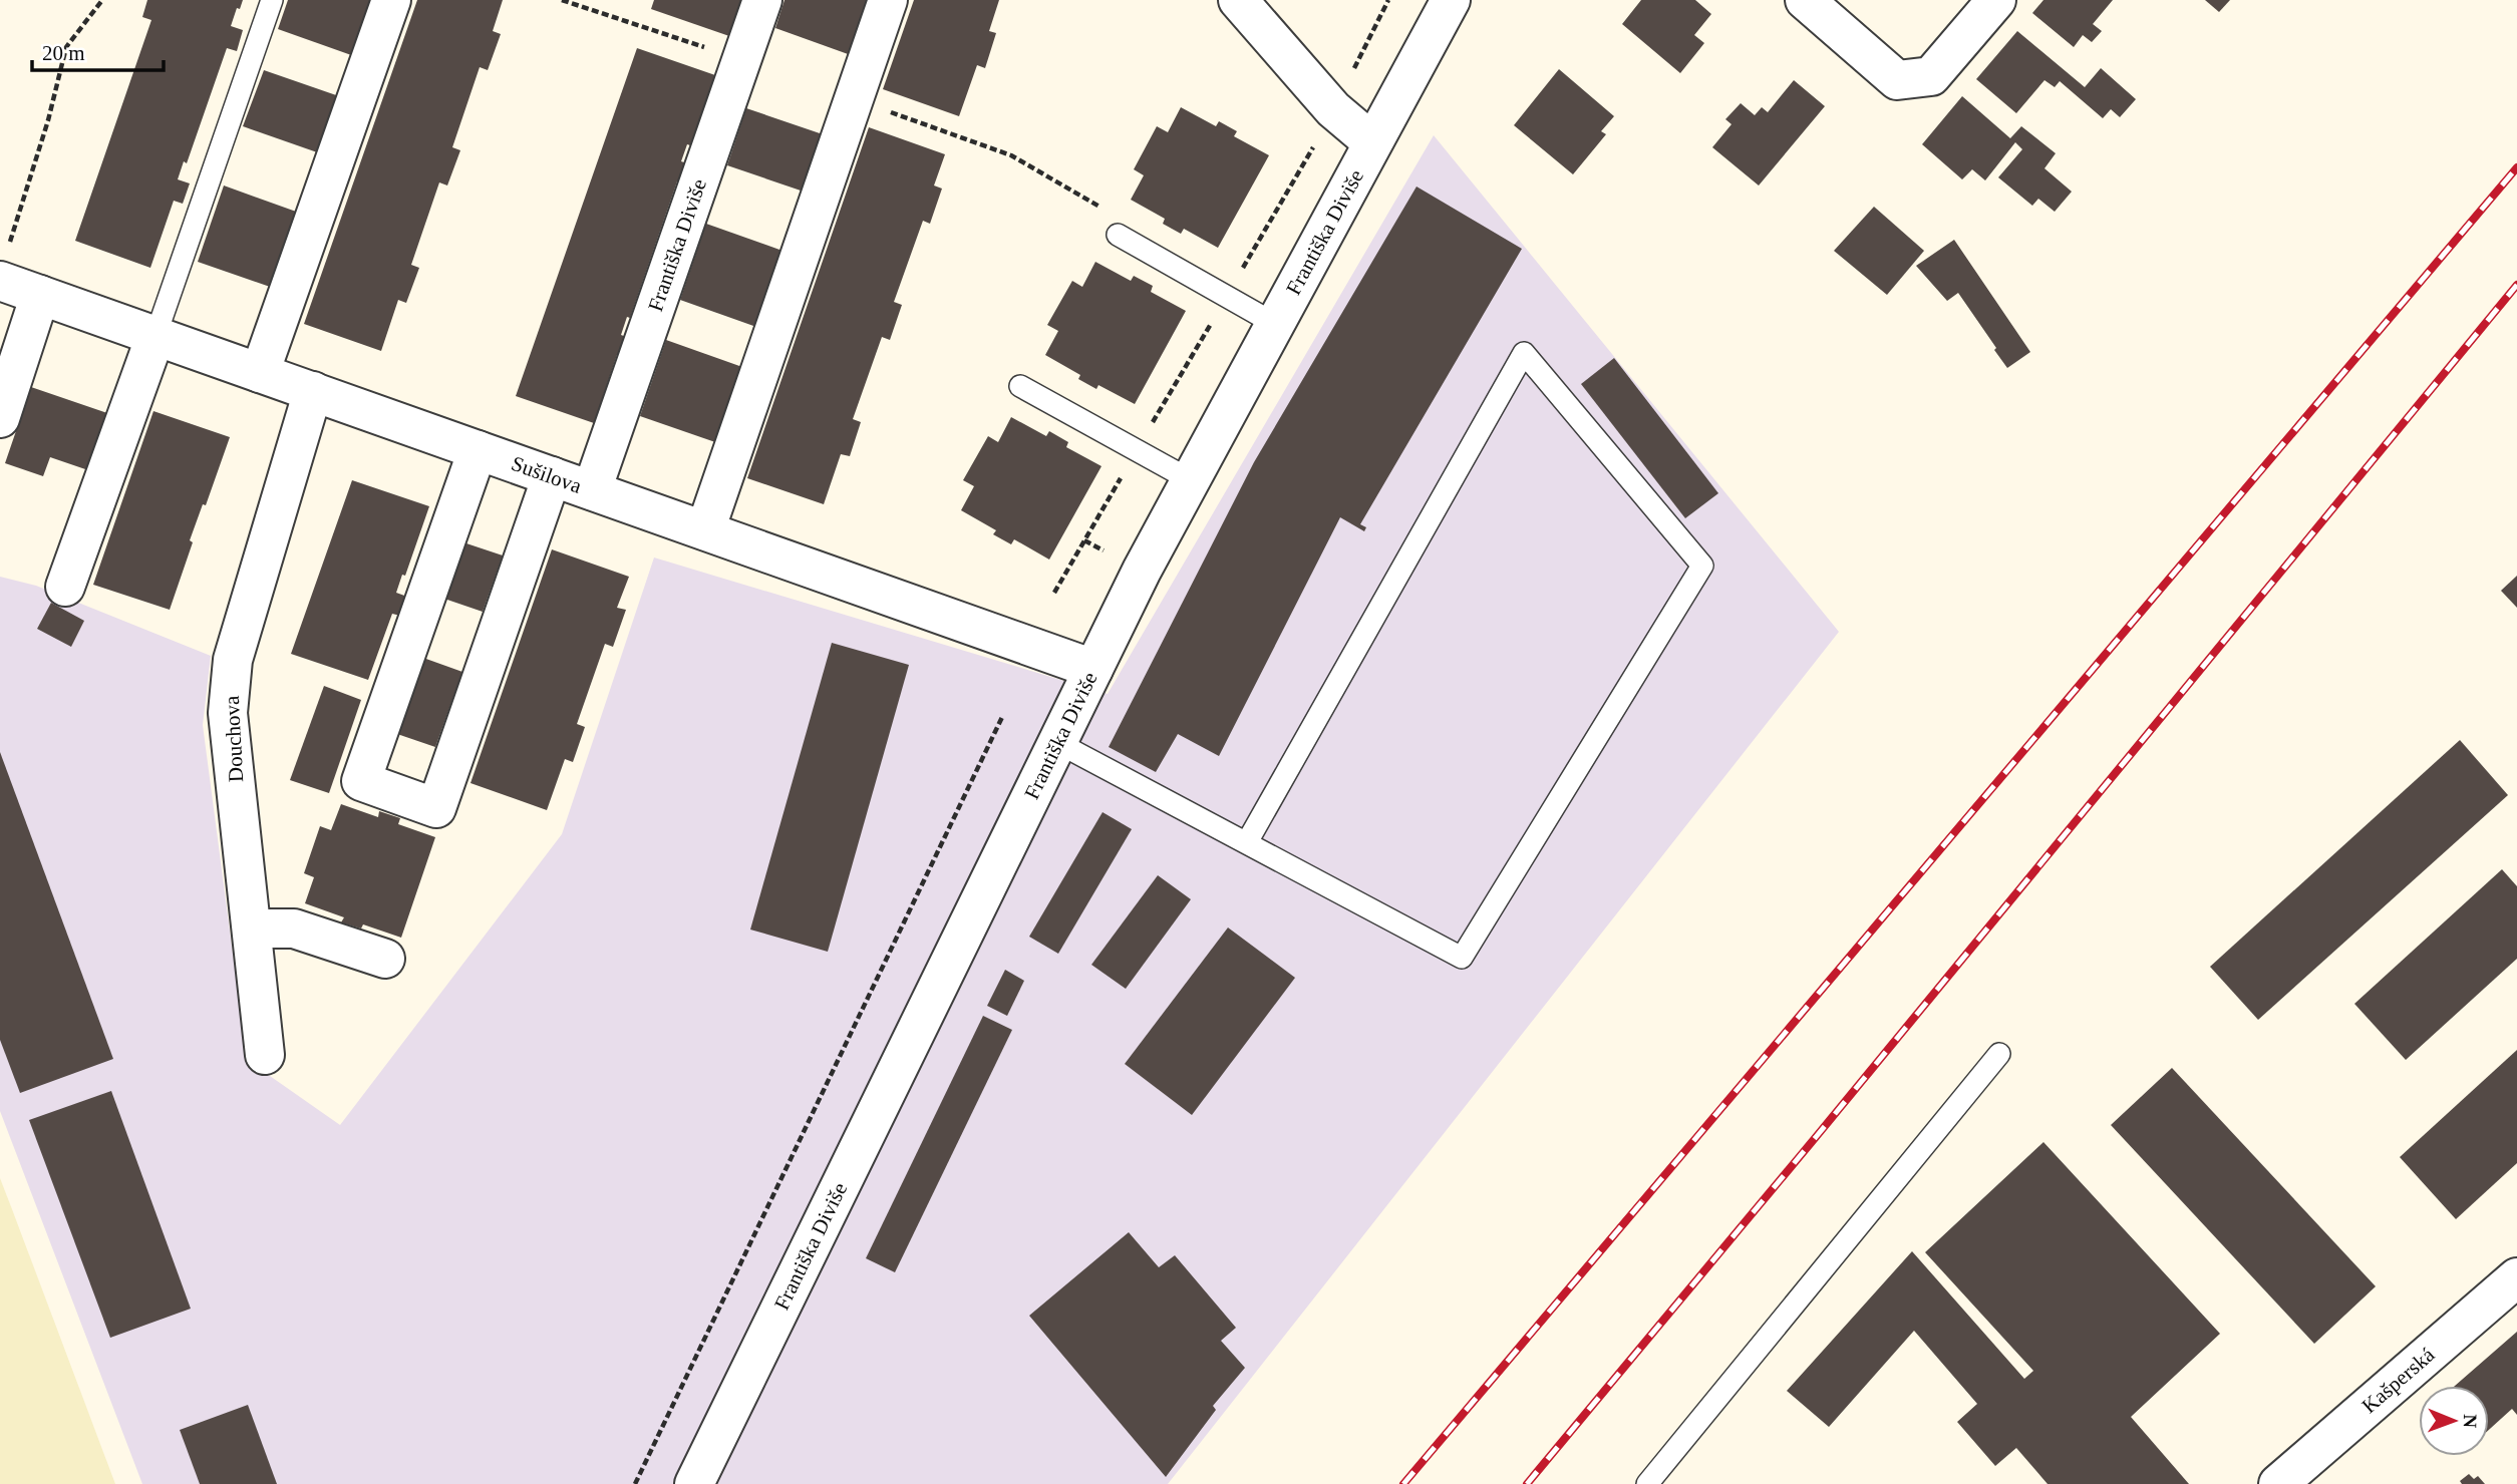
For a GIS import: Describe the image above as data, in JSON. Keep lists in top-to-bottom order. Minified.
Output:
{"streets":{"street":["Františka Diviše","Sušilova","Douchova","Kašperská"]},"crossings":[["Františka Diviše","Sušilova"],["Sušilova","Douchova"]],"scale_bar":"20 m","north":"right"}
